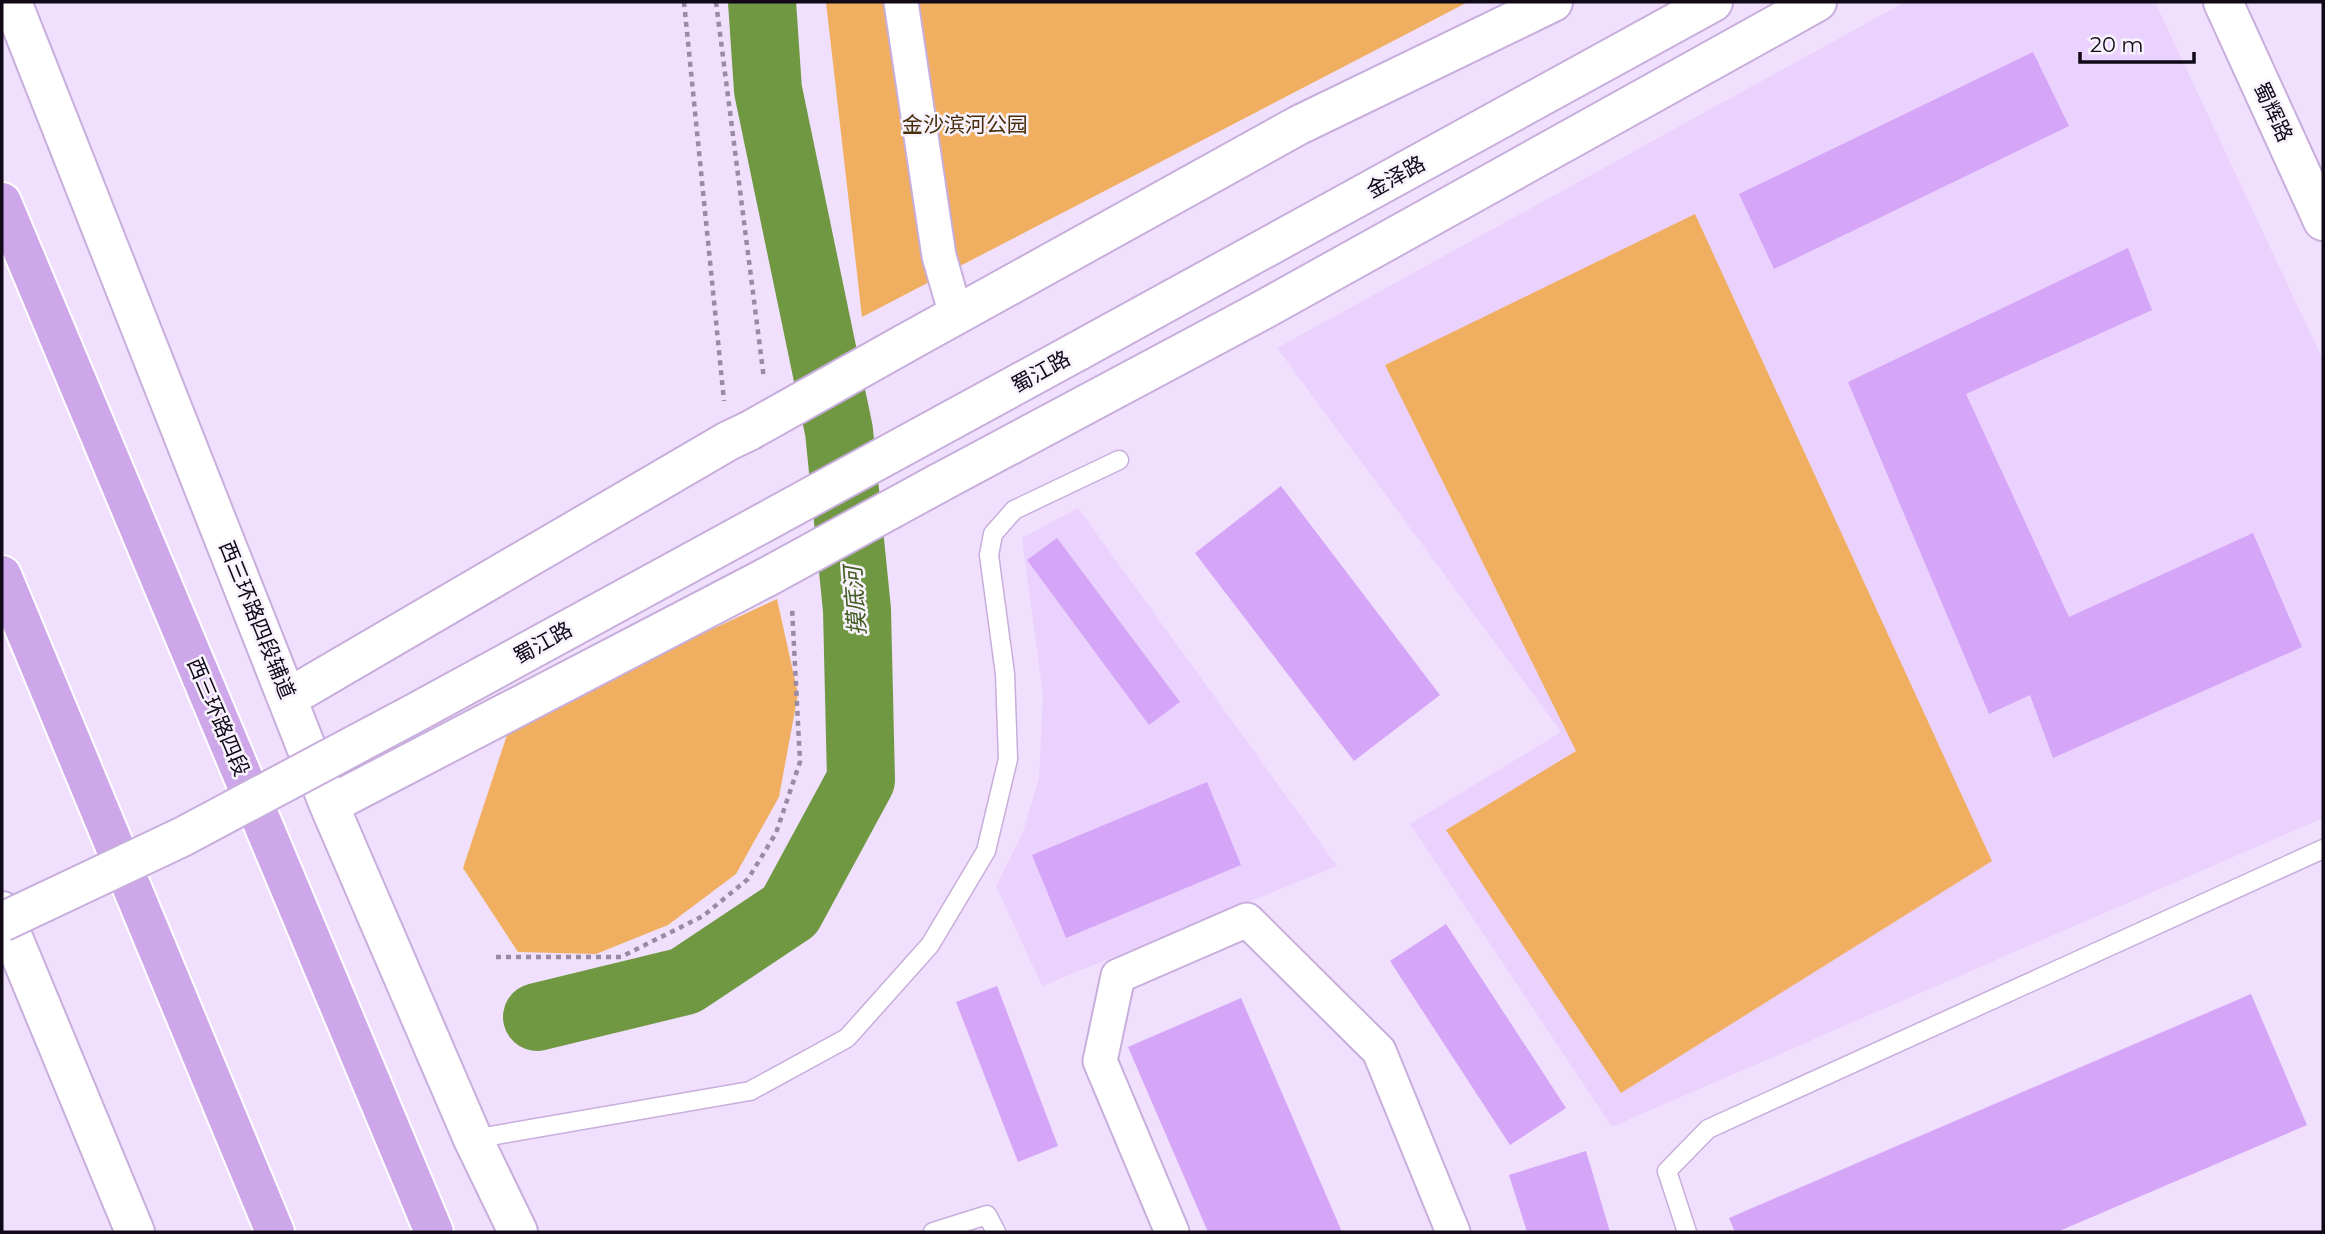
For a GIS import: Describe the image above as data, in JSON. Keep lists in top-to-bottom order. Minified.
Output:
{"streets":{"highway":["西三环路四段"],"street":["蜀辉路","金泽路","蜀江路","西三环路四段辅道"]},"crossings":[["金泽路","蜀江路"]],"water":["摸底河"],"parks":["金沙滨河公园"],"scale_bar":"20 m"}
